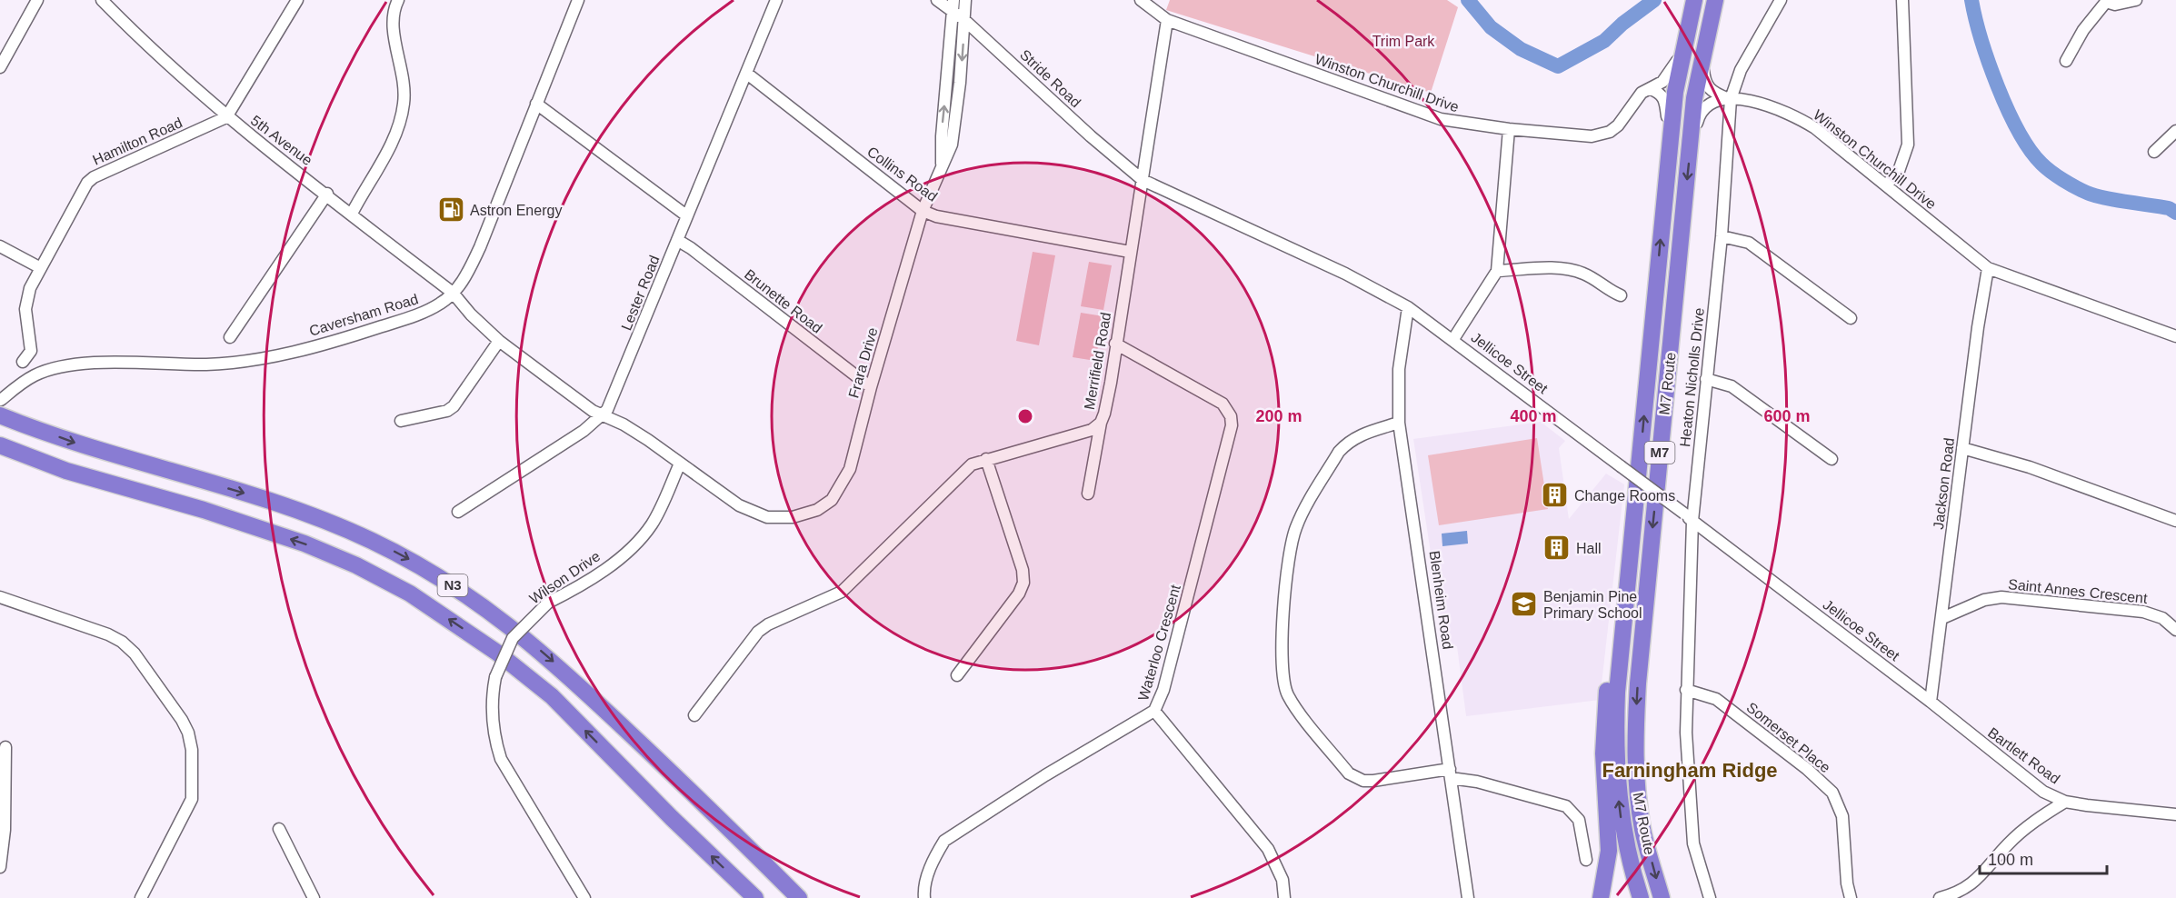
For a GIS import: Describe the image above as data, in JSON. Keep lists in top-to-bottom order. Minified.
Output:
{"streets":{"highway":["M7 Route","M7","N3"],"street":["Stride Road","Winston Churchill Drive","5th Avenue","Hamilton Road","Collins Road","Lester Road","Brunette Road","Caversham Road","Merrifield Road","Frara Drive","Jellicoe Street","Heaton Nicholls Drive","Jackson Road","Wilson Drive","Saint Annes Crescent","Blenheim Road","Waterloo Crescent","Somerset Place","Bartlett Road"]},"crossings":[["Stride Road","Merrifield Road"],["Stride Road","Frara Drive"],["Stride Road","Jellicoe Street"],["Winston Churchill Drive","Merrifield Road"],["Winston Churchill Drive","Heaton Nicholls Drive"],["Winston Churchill Drive","M7 Route"],["Winston Churchill Drive","Jackson Road"],["5th Avenue","Hamilton Road"],["5th Avenue","Lester Road"],["5th Avenue","Caversham Road"],["Collins Road","Lester Road"],["Collins Road","Merrifield Road"],["Collins Road","Frara Drive"],["Lester Road","Brunette Road"],["Brunette Road","Frara Drive"],["Caversham Road","N3"],["Merrifield Road","Jellicoe Street"],["Merrifield Road","Waterloo Crescent"],["Frara Drive","Wilson Drive"],["Jellicoe Street","Heaton Nicholls Drive"],["Jellicoe Street","Jackson Road"],["Jellicoe Street","Blenheim Road"],["Jellicoe Street","Bartlett Road"],["Heaton Nicholls Drive","Somerset Place"],["Jackson Road","Saint Annes Crescent"],["Jackson Road","Bartlett Road"]],"districts":["Farningham Ridge"],"parks":["Trim Park"],"places":{"fuel station":["Astron Energy"],"building":["Change Rooms","Hall"],"school or university":["Benjamin Pine Primary School"]},"scale_bar":"100 m","rings":["200 m","400 m","600 m"]}
